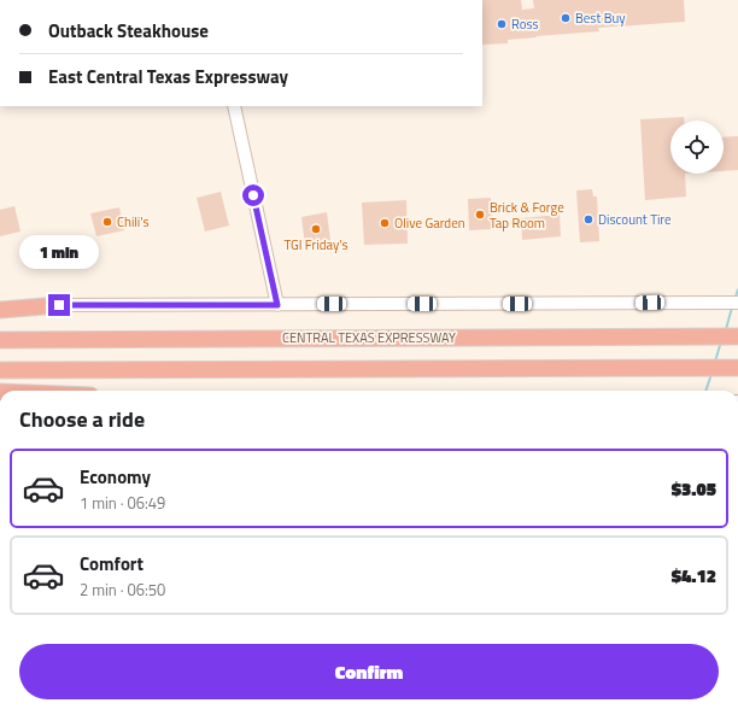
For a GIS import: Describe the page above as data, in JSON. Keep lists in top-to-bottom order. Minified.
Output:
{"streets":{"highway":["CENTRAL TEXAS EXPRESSWAY"]},"places":["Best Buy","Ross","Brick & Forge Tap Room","Discount Tire","Chili's","Olive Garden","TGI Friday's"],"page":{"banner":["Outback Steakhouse","East Central Texas Expressway"],"bubble":"1 min","heading":"Choose a ride","list":[{"name":"Economy","note":"1 min · 06:49","value":"$3.05"},{"name":"Comfort","note":"2 min · 06:50","value":"$4.12"}],"buttons":"Confirm"}}
